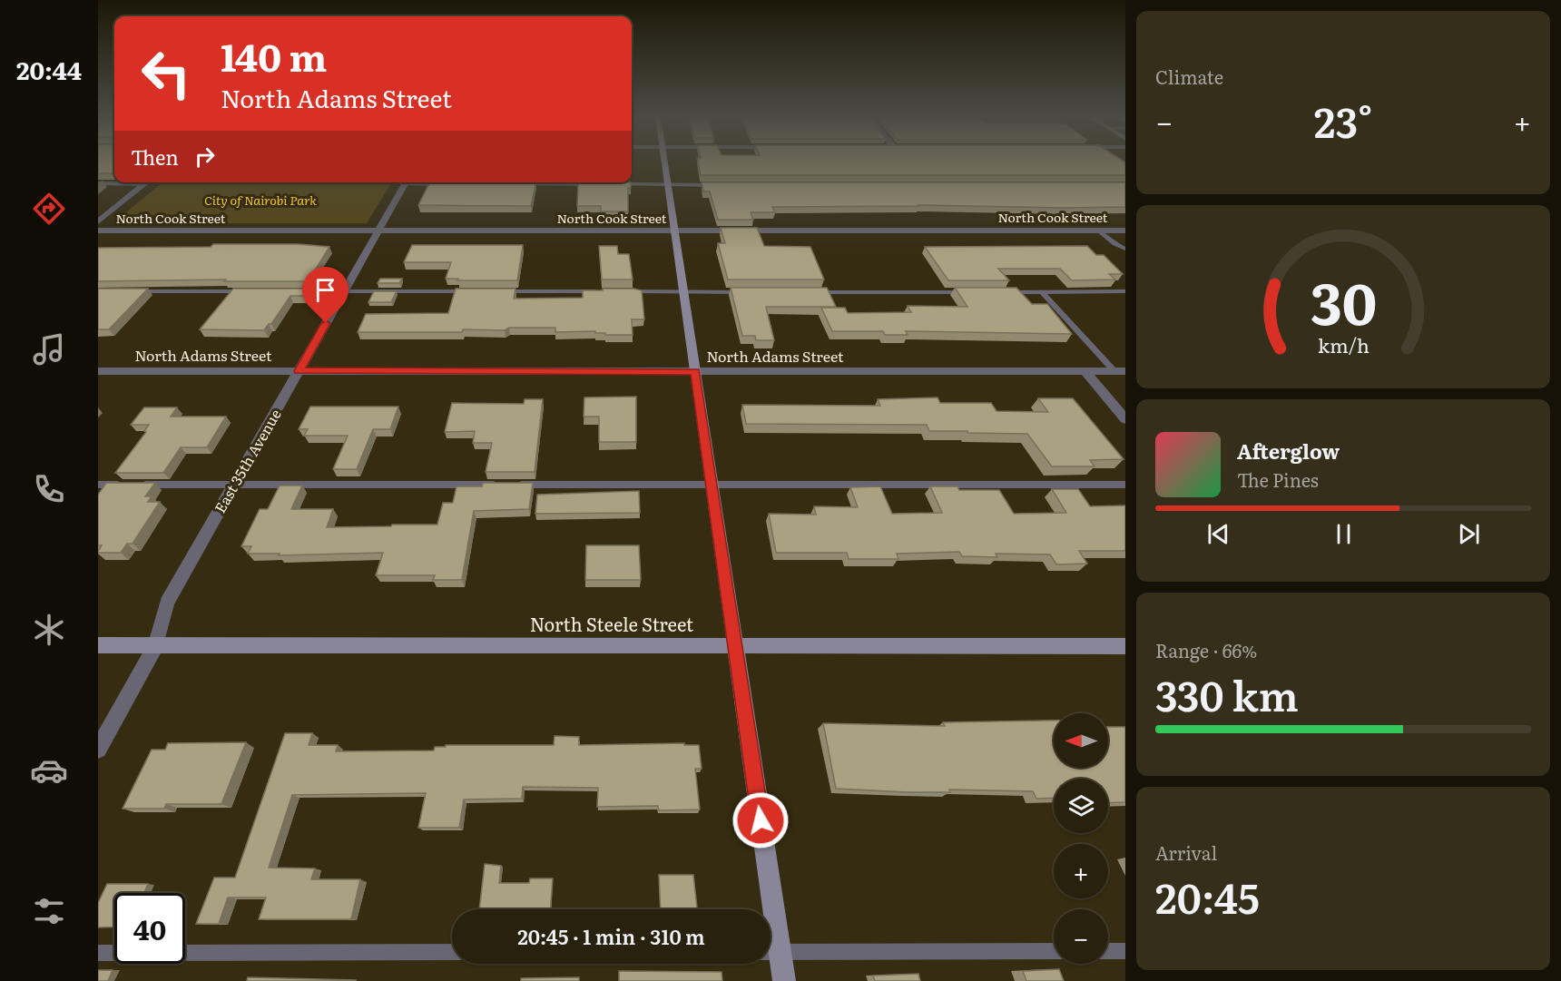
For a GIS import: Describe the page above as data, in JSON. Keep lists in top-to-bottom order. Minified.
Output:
{"streets":{"street":["North Cook Street","North Adams Street","East 35th Avenue","North Steele Street"]},"crossings":[["North Cook Street","East 35th Avenue"],["North Adams Street","East 35th Avenue"],["East 35th Avenue","North Steele Street"]],"parks":["City of Nairobi Park"],"north":"left","page":{"tabs":"20:44","tile":["Climate",["Range · 66%","330 km"],["Arrival","20:45"]],"turn":["140 m","North Adams Street"],"heat":["−","23°","+"],"then":"Then","song":["Afterglow","The Pines"],"map_buttons":["+","−"],"limit":"40","trip":"20:45 · 1 min · 310 m","gauge":["30","km/h"]}}
